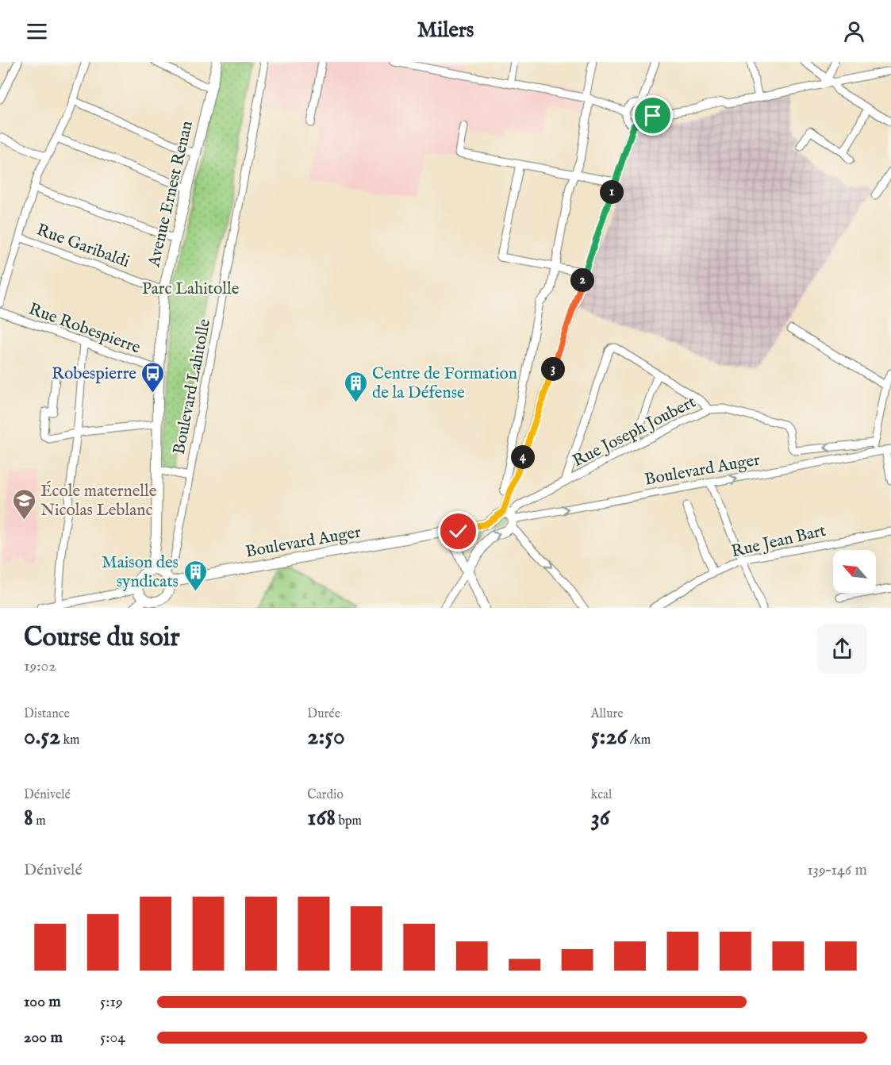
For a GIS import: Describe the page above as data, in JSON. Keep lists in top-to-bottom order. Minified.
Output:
{"streets":{"main road":["Avenue Ernest Renan","Boulevard Auger"],"street":["Rue Garibaldi","Rue Robespierre","Boulevard Lahitolle","Rue Joseph Joubert","Rue Jean Bart"]},"crossings":[["Avenue Ernest Renan","Rue Garibaldi"],["Avenue Ernest Renan","Rue Robespierre"],["Avenue Ernest Renan","Boulevard Lahitolle"],["Avenue Ernest Renan","Boulevard Auger"],["Boulevard Lahitolle","Boulevard Auger"],["Rue Joseph Joubert","Boulevard Auger"]],"one_way":["Rue Joseph Joubert","Boulevard Auger"],"parks":["Parc Lahitolle"],"places":{"bus stop":["Robespierre"],"building":["Centre de Formation de la Défense","Maison des syndicats"],"school or university":["École maternelle Nicolas Leblanc"]},"north":"top left","page":{"header":"Milers","pins":["1","2","3","4"],"heading":["Course du soir","19:02"],"stats":[["Distance","0.52 km"],["Durée","2:50"],["Allure","5:26 /km"],["Dénivelé","8 m"],["Cardio","168 bpm"],["kcal","36"]],"chart":["Dénivelé","139–146 m"],"list":[{"name":"100 m","note":"5:19"},{"name":"200 m","note":"5:04"}]}}
